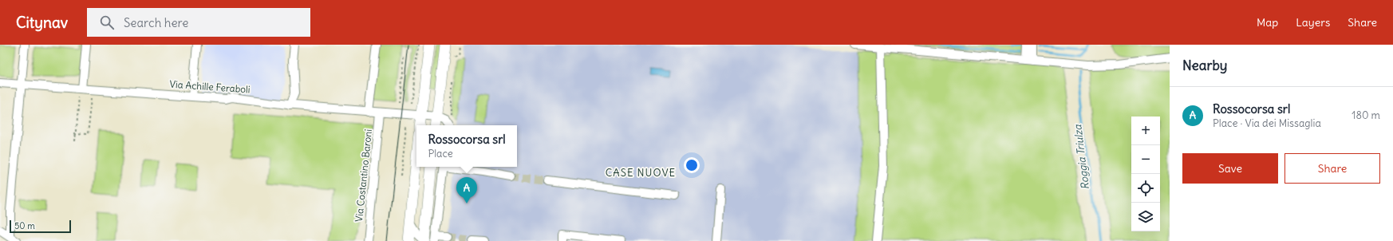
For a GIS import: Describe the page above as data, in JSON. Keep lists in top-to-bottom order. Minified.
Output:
{"streets":{"street":["Via Achille Feraboli","Via Costantino Baroni"]},"crossings":[["Via Achille Feraboli","Via Costantino Baroni"]],"districts":["CASE NUOVE"],"water":["Roggia Triulza"],"scale_bar":"50 m","page":{"header":"Citynav","search":"Search here","nav":["Map","Layers","Share"],"heading":"Nearby","list":[{"mark":"A","name":"Rossocorsa srl","note":"Place · Via dei Missaglia","value":"180 m"}],"map_buttons":["+","−"],"popup":["Rossocorsa srl","Place"],"buttons":["Save","Share"],"pins":"A","scale":"50 m"}}
